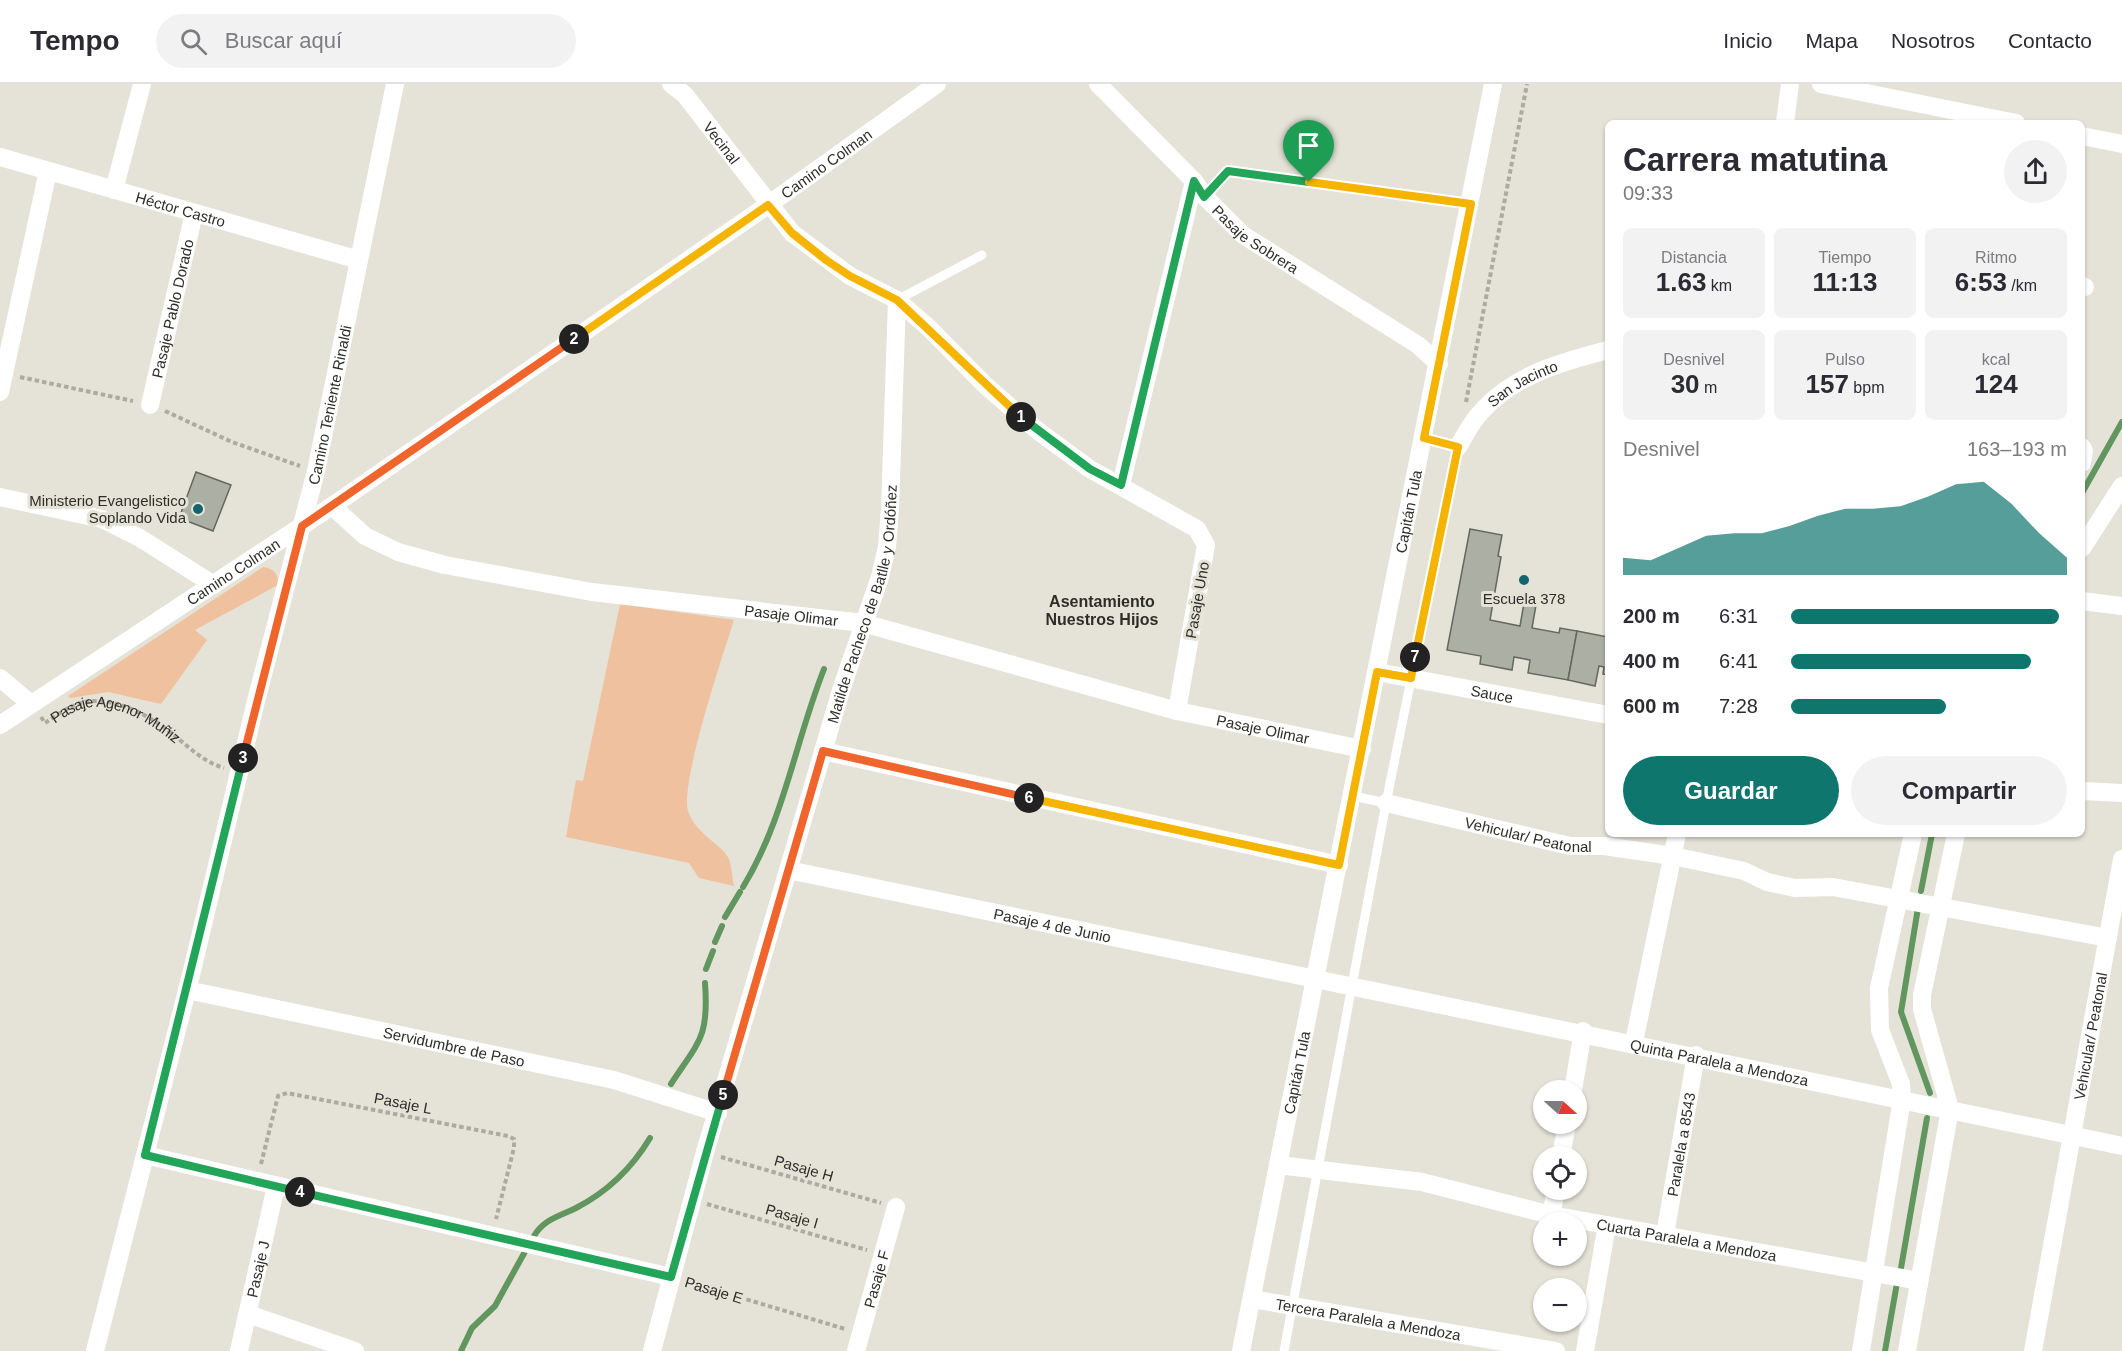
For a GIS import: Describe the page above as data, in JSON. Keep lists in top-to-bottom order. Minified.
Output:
{"streets":{"street":["Vecinal","Camino Colman","Héctor Castro","Pasaje Sobrera","Pasaje Pablo Dorado","San Jacinto","Camino Teniente Rinaldi","Capitán Tula","Pasaje Uno","Matilde Pacheco de Batlle y Ordóñez","Pasaje Olimar","Sauce","Pasaje Agenor Muñiz","Vehicular/ Peatonal","Pasaje 4 de Junio","Servidumbre de Paso","Quinta Paralela a Mendoza","Paralela a 8543","Cuarta Paralela a Mendoza","Pasaje J","Pasaje F","Pasaje E","Tercera Paralela a Mendoza"],"path":["Pasaje L","Pasaje H","Pasaje I"]},"crossings":[["Vecinal","Camino Colman"],["Vecinal","Pasaje Uno"],["Camino Colman","Camino Teniente Rinaldi"],["Camino Colman","Pasaje Uno"],["Camino Colman","Pasaje Olimar"],["Camino Colman","Pasaje Agenor Muñiz"],["Héctor Castro","Pasaje Pablo Dorado"],["Héctor Castro","Camino Teniente Rinaldi"],["Pasaje Sobrera","Capitán Tula"],["Camino Teniente Rinaldi","Pasaje Agenor Muñiz"],["Camino Teniente Rinaldi","Servidumbre de Paso"],["Camino Teniente Rinaldi","Pasaje E"],["Capitán Tula","Pasaje Olimar"],["Capitán Tula","Sauce"],["Capitán Tula","Pasaje 4 de Junio"],["Capitán Tula","Quinta Paralela a Mendoza"],["Capitán Tula","Cuarta Paralela a Mendoza"],["Capitán Tula","Tercera Paralela a Mendoza"],["Pasaje Uno","Matilde Pacheco de Batlle y Ordóñez"],["Pasaje Uno","Pasaje Olimar"],["Matilde Pacheco de Batlle y Ordóñez","Pasaje Olimar"],["Matilde Pacheco de Batlle y Ordóñez","Pasaje 4 de Junio"],["Matilde Pacheco de Batlle y Ordóñez","Servidumbre de Paso"],["Matilde Pacheco de Batlle y Ordóñez","Pasaje H"],["Matilde Pacheco de Batlle y Ordóñez","Pasaje I"],["Matilde Pacheco de Batlle y Ordóñez","Pasaje E"],["Vehicular/ Peatonal","Quinta Paralela a Mendoza"],["Pasaje 4 de Junio","Quinta Paralela a Mendoza"],["Quinta Paralela a Mendoza","Paralela a 8543"],["Pasaje L","Pasaje E"],["Paralela a 8543","Cuarta Paralela a Mendoza"],["Pasaje H","Pasaje F"],["Pasaje I","Pasaje F"],["Pasaje J","Pasaje E"],["Pasaje F","Pasaje E"]],"districts":["Asentamiento Nuestros Hijos"],"places":["Ministerio Evangelistico Soplando Vida","Escuela 378"],"north":"right","page":{"header":"Tempo","search":"Buscar aquí","nav":["Inicio","Mapa","Nosotros","Contacto"],"heading":["Carrera matutina","09:33"],"stats":[["Distancia","1.63 km"],["Tiempo","11:13"],["Ritmo","6:53 /km"],["Desnivel","30 m"],["Pulso","157 bpm"],["kcal","124"]],"pins":["2","1","7","3","6","5","4"],"chart":["Desnivel","163–193 m"],"list":[{"name":"200 m","note":"6:31"},{"name":"400 m","note":"6:41"},{"name":"600 m","note":"7:28"}],"buttons":["Guardar","Compartir"],"map_buttons":["+","−"]}}
